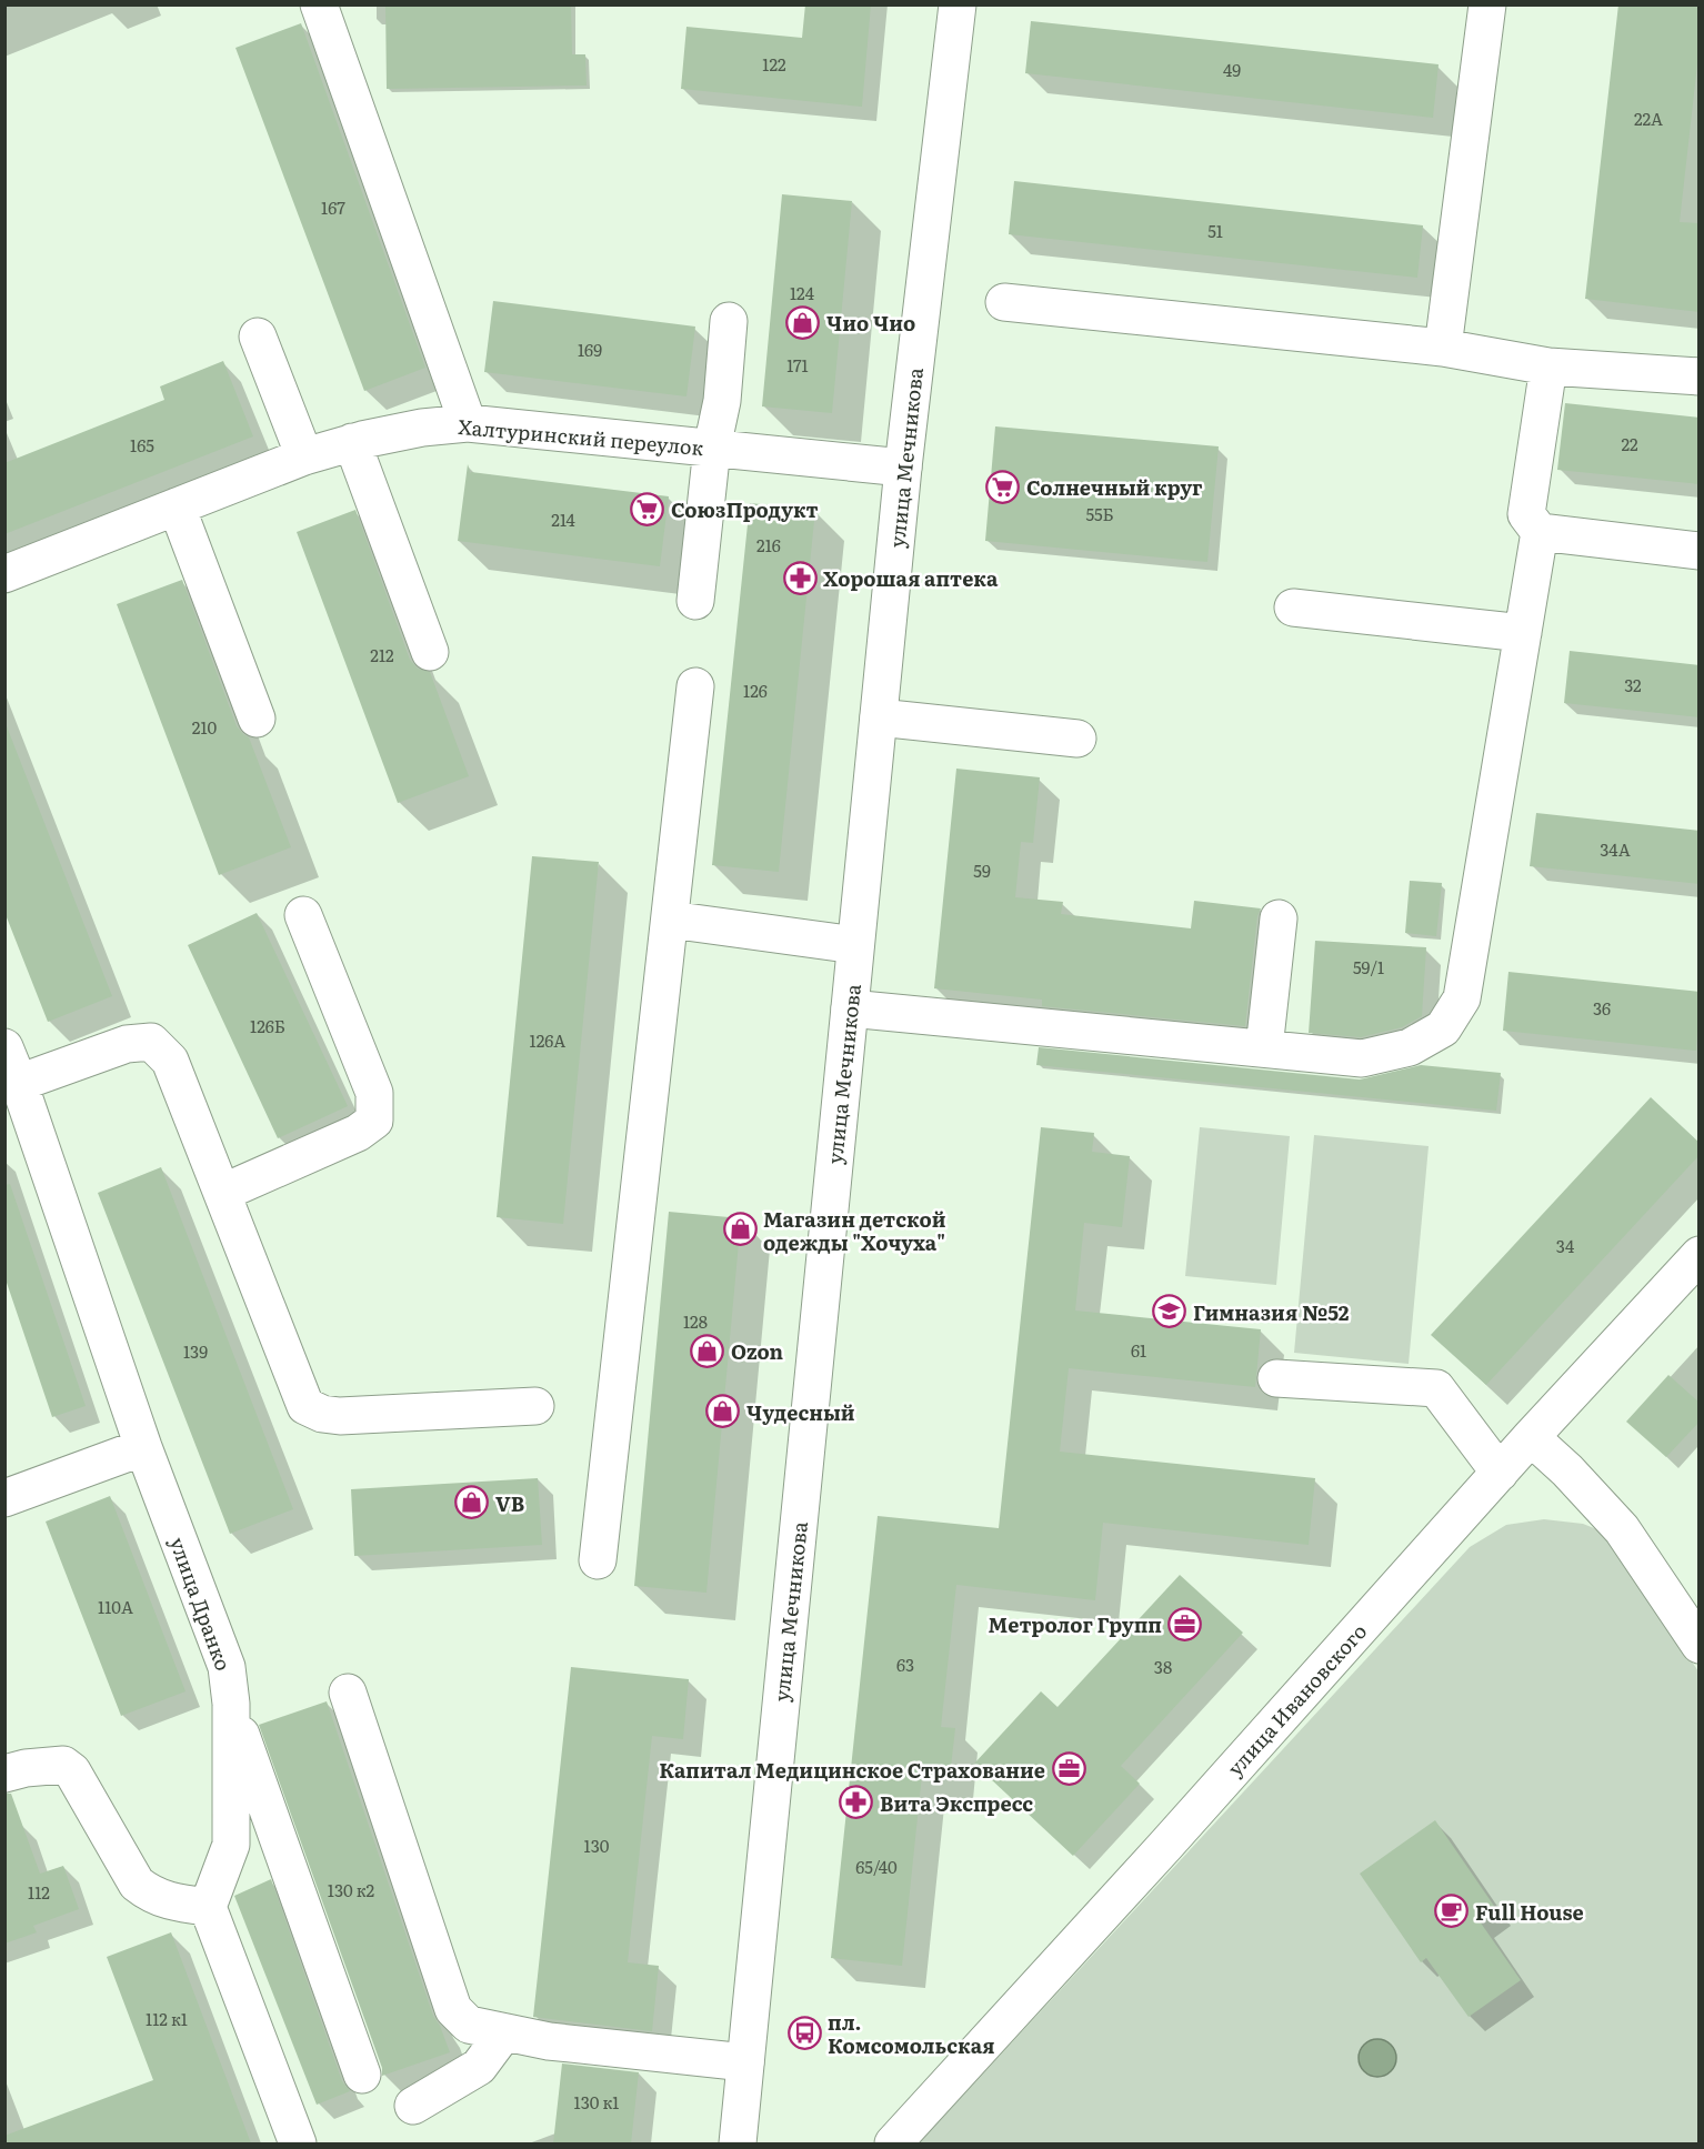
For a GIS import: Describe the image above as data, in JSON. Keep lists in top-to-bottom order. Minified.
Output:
{"streets":{"street":["Халтуринский переулок","улица Мечникова","улица Дранко","улица Ивановского"]},"crossings":[["Халтуринский переулок","улица Мечникова"]],"places":{"shop":["Чио Чио","Магазин детской одежды \"Хочуха\"","Ozon","Чудесный","VB"],"supermarket":["Солнечный круг","СоюзПродукт"],"pharmacy":["Хорошая аптека","Вита Экспресс"],"school or university":["Гимназия №52"],"office":["Метролог Групп","Капитал Медицинское Страхование"],"cafe":["Full House"],"bus stop":["пл. Комсомольская"]},"house_numbers":["122","49","22А","167","51","124","169","171","22","165","55Б","214","216","212","32","126","210","34А","59","59/1","36","126Б","126А","34","128","61","139","110А","63","38","130","65/40","130 к2","112","112 к1","130 к1"]}
